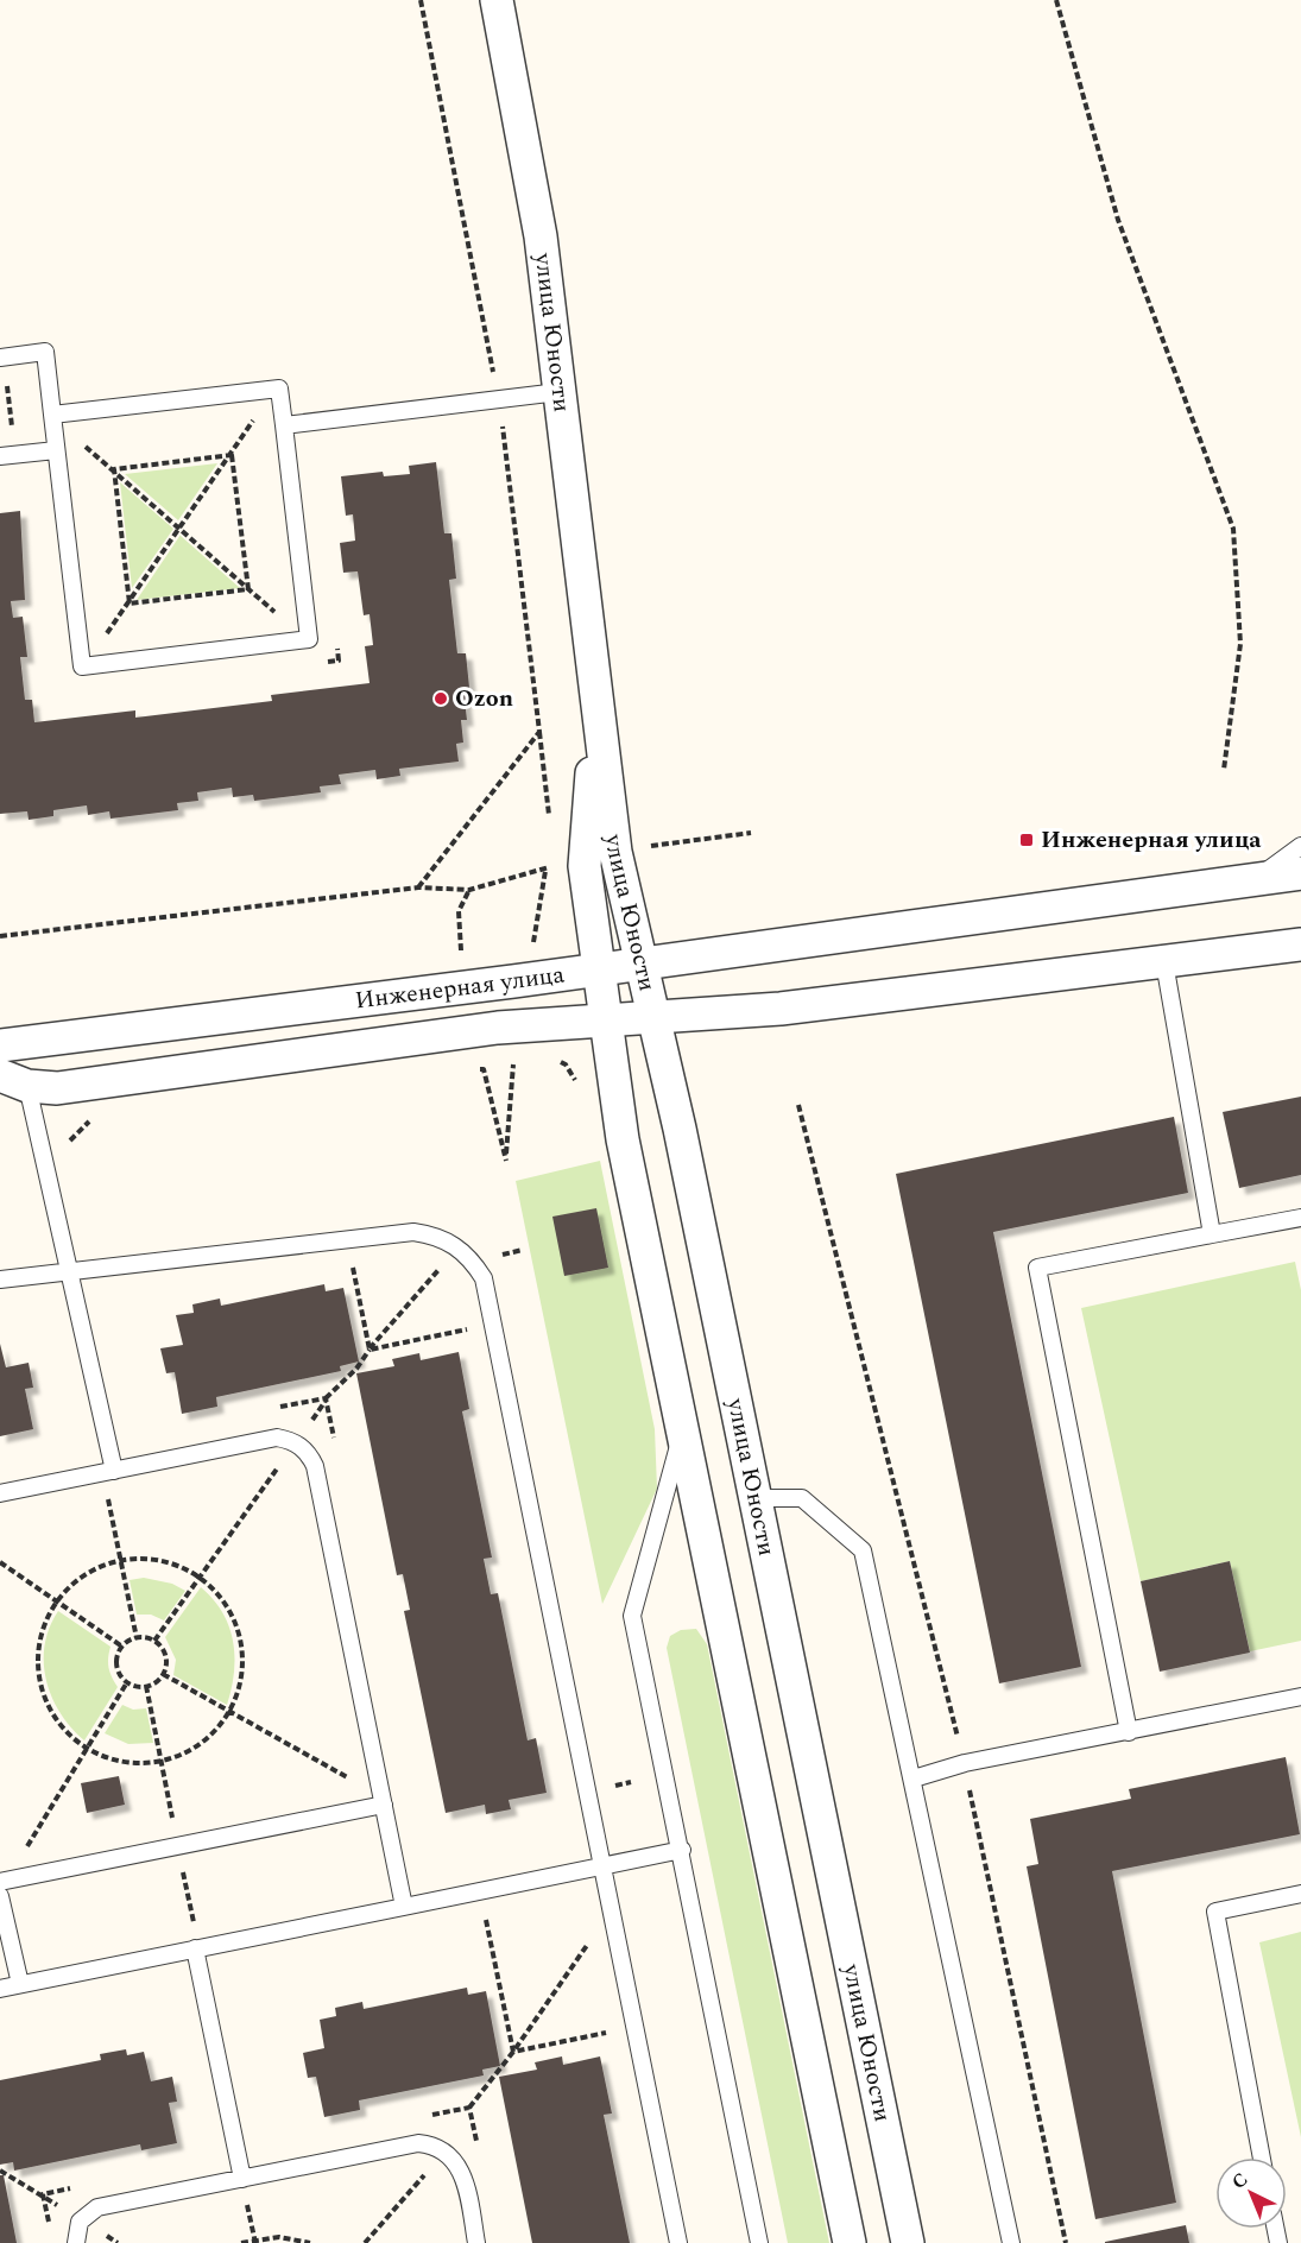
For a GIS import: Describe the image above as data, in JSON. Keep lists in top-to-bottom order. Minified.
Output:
{"streets":{"street":["улица Юности","Инженерная улица"]},"crossings":[["улица Юности","Инженерная улица"]],"places":{"other":["Ozon"],"transit":["Инженерная улица"]},"north":"top left"}
